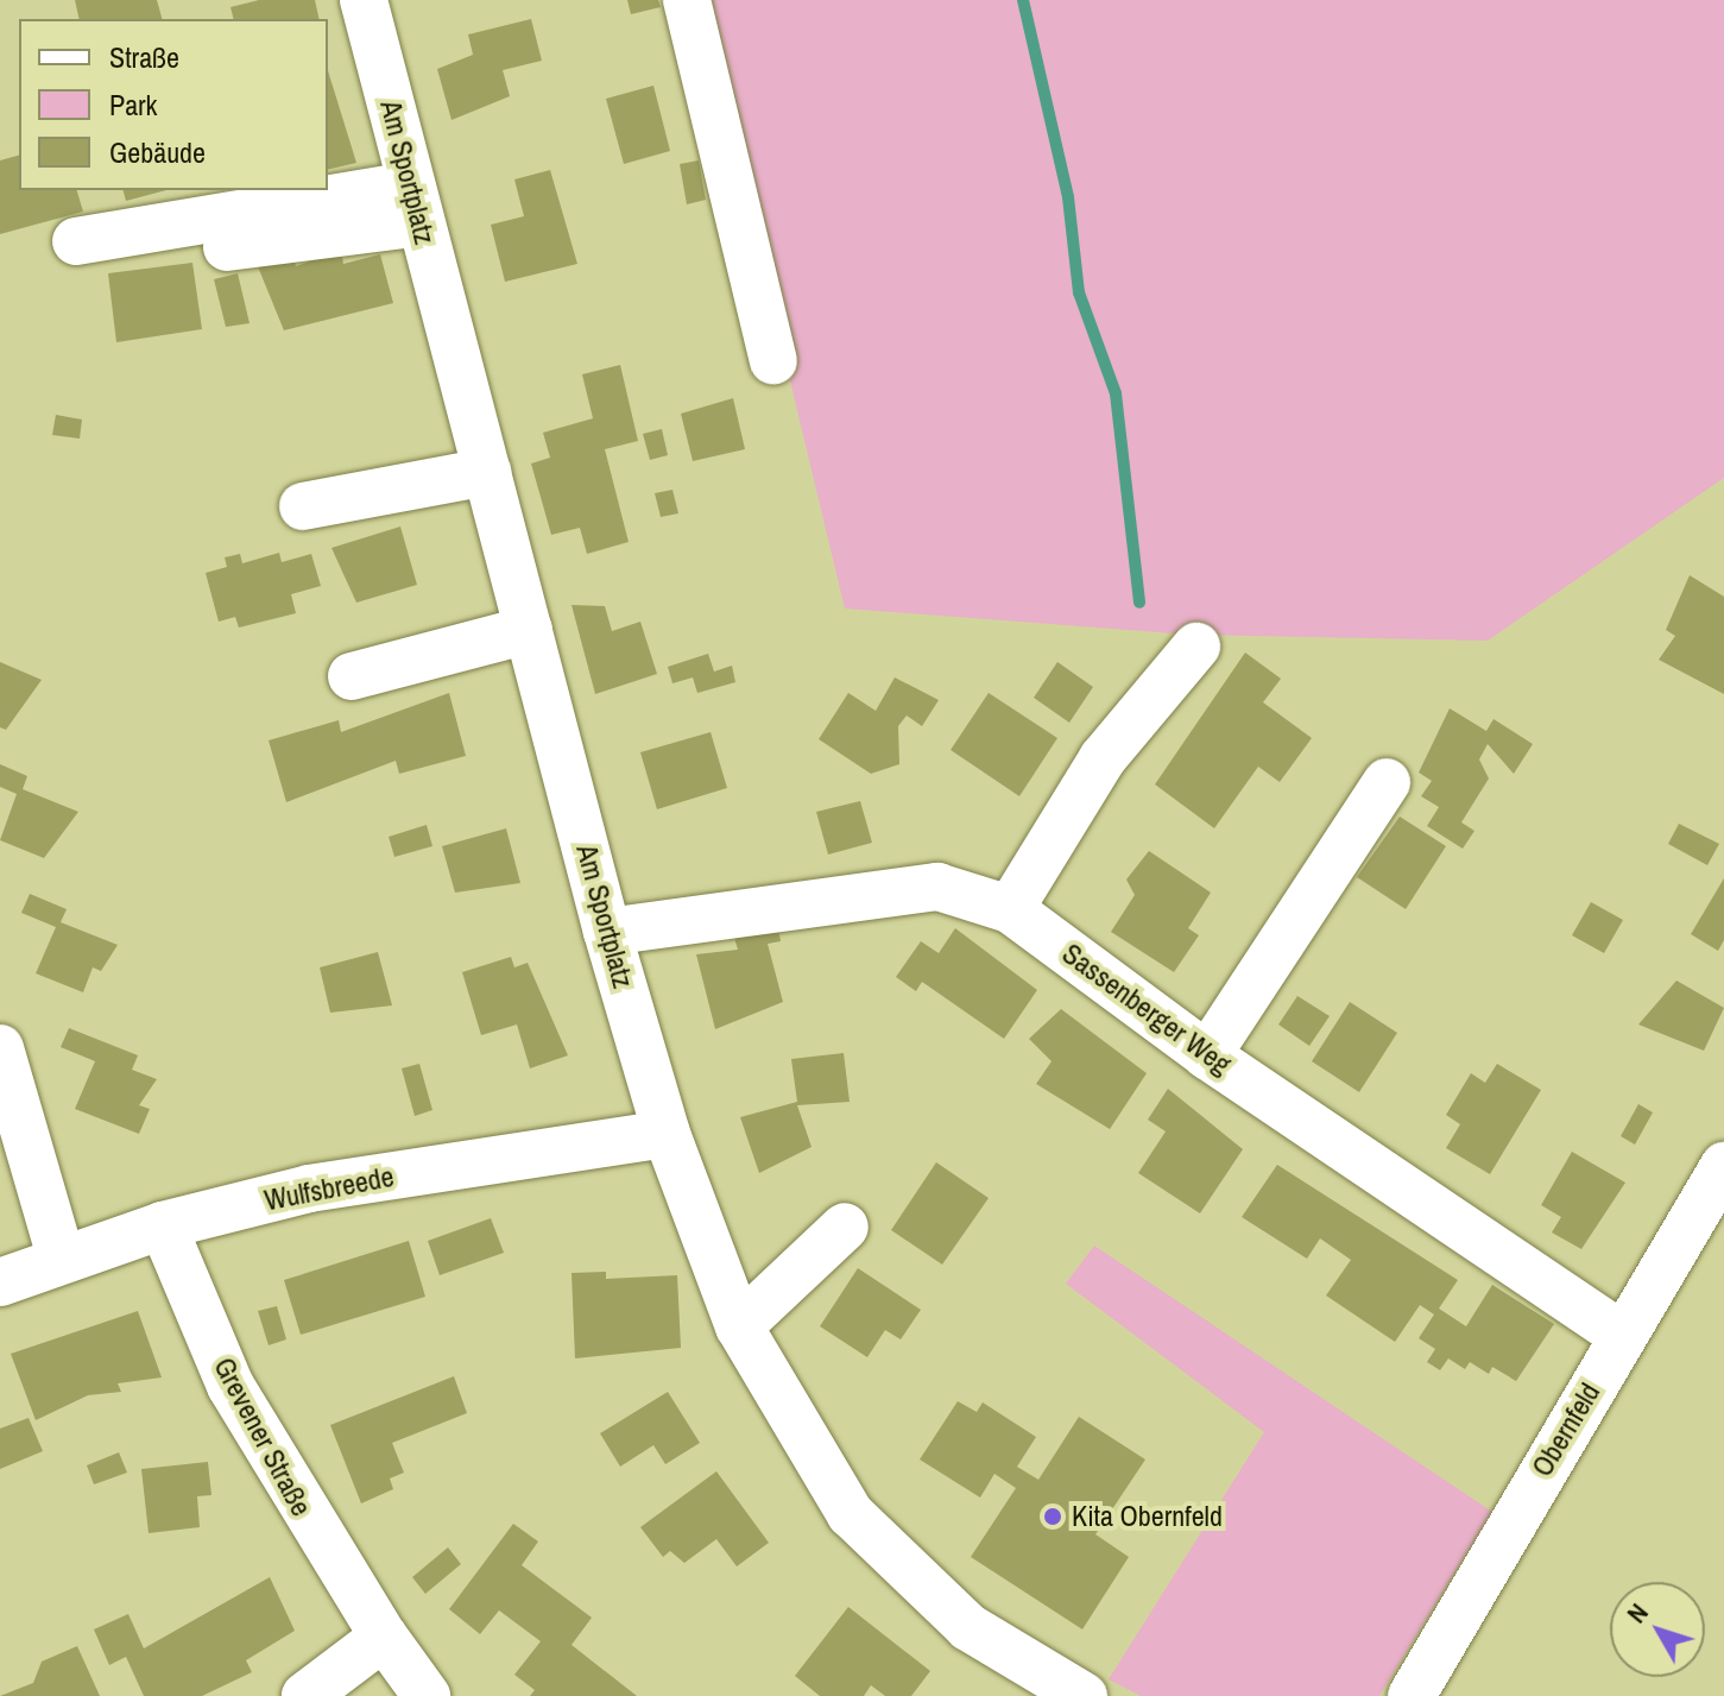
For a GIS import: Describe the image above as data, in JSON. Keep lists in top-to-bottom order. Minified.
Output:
{"streets":{"street":["Am Sportplatz","Sassenberger Weg","Wulfsbreede","Obernfeld","Grevener Straße"]},"crossings":[["Am Sportplatz","Sassenberger Weg"],["Am Sportplatz","Wulfsbreede"],["Sassenberger Weg","Obernfeld"],["Wulfsbreede","Grevener Straße"]],"places":["Kita Obernfeld"],"legend":["Straße","Park","Gebäude"],"north":"top left"}
